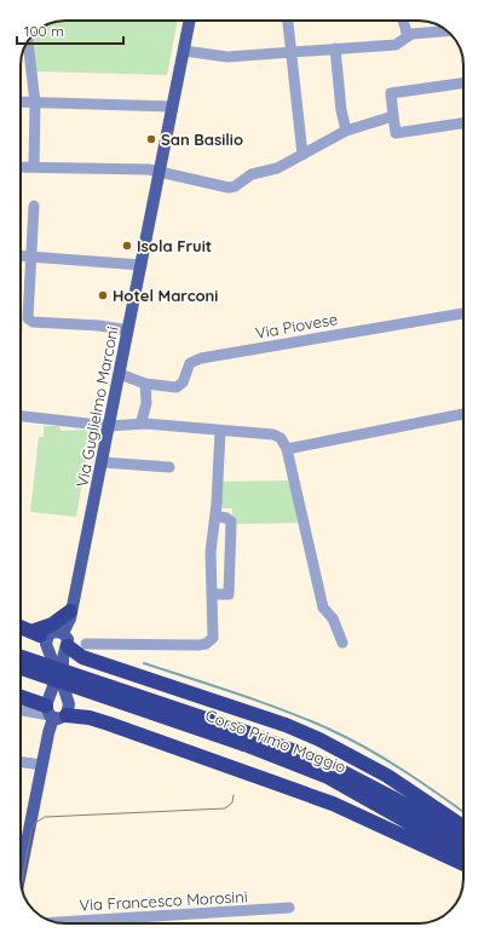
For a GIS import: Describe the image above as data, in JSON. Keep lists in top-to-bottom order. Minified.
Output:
{"streets":{"highway":["Corso Primo Maggio"],"main road":["Via Guglielmo Marconi"],"street":["Via Piovese","Via Francesco Morosini"]},"crossings":[["Via Piovese","Via Guglielmo Marconi"]],"places":["San Basilio","Isola Fruit","Hotel Marconi"],"scale_bar":"100 m"}
